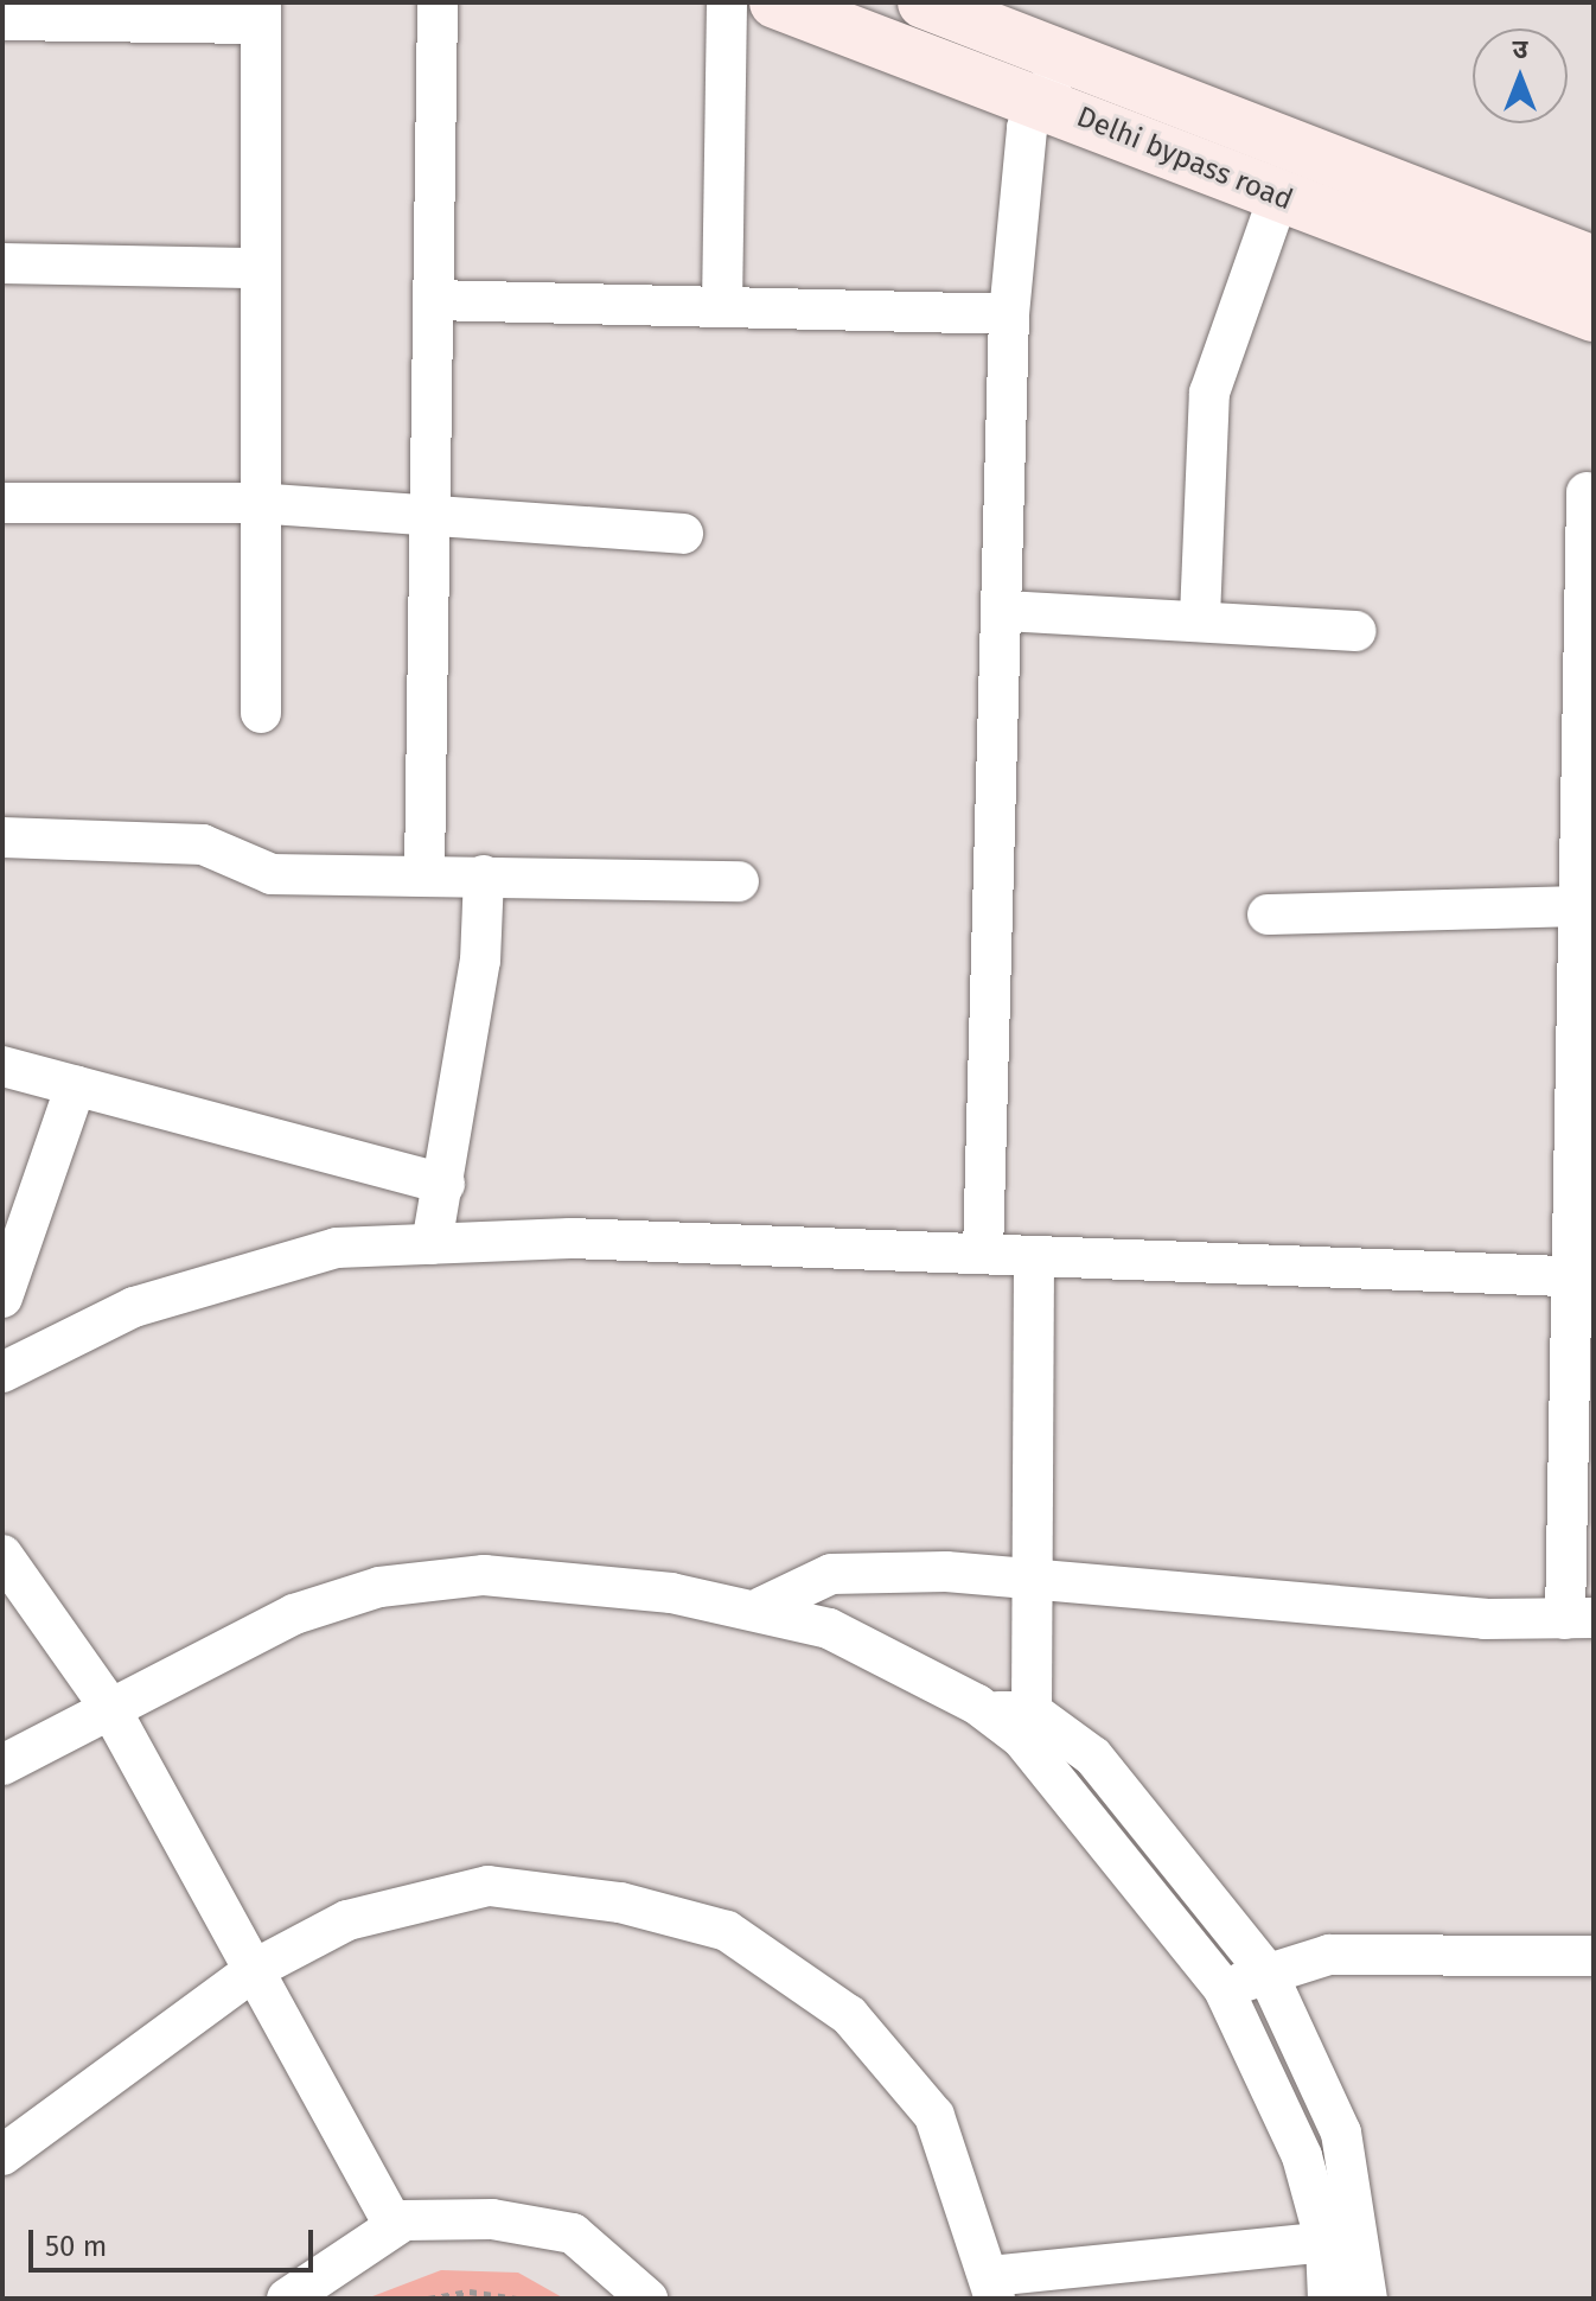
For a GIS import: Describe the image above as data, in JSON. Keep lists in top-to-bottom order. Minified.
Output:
{"streets":{"main road":["Delhi bypass road"]},"scale_bar":"50 m","north":"top"}
